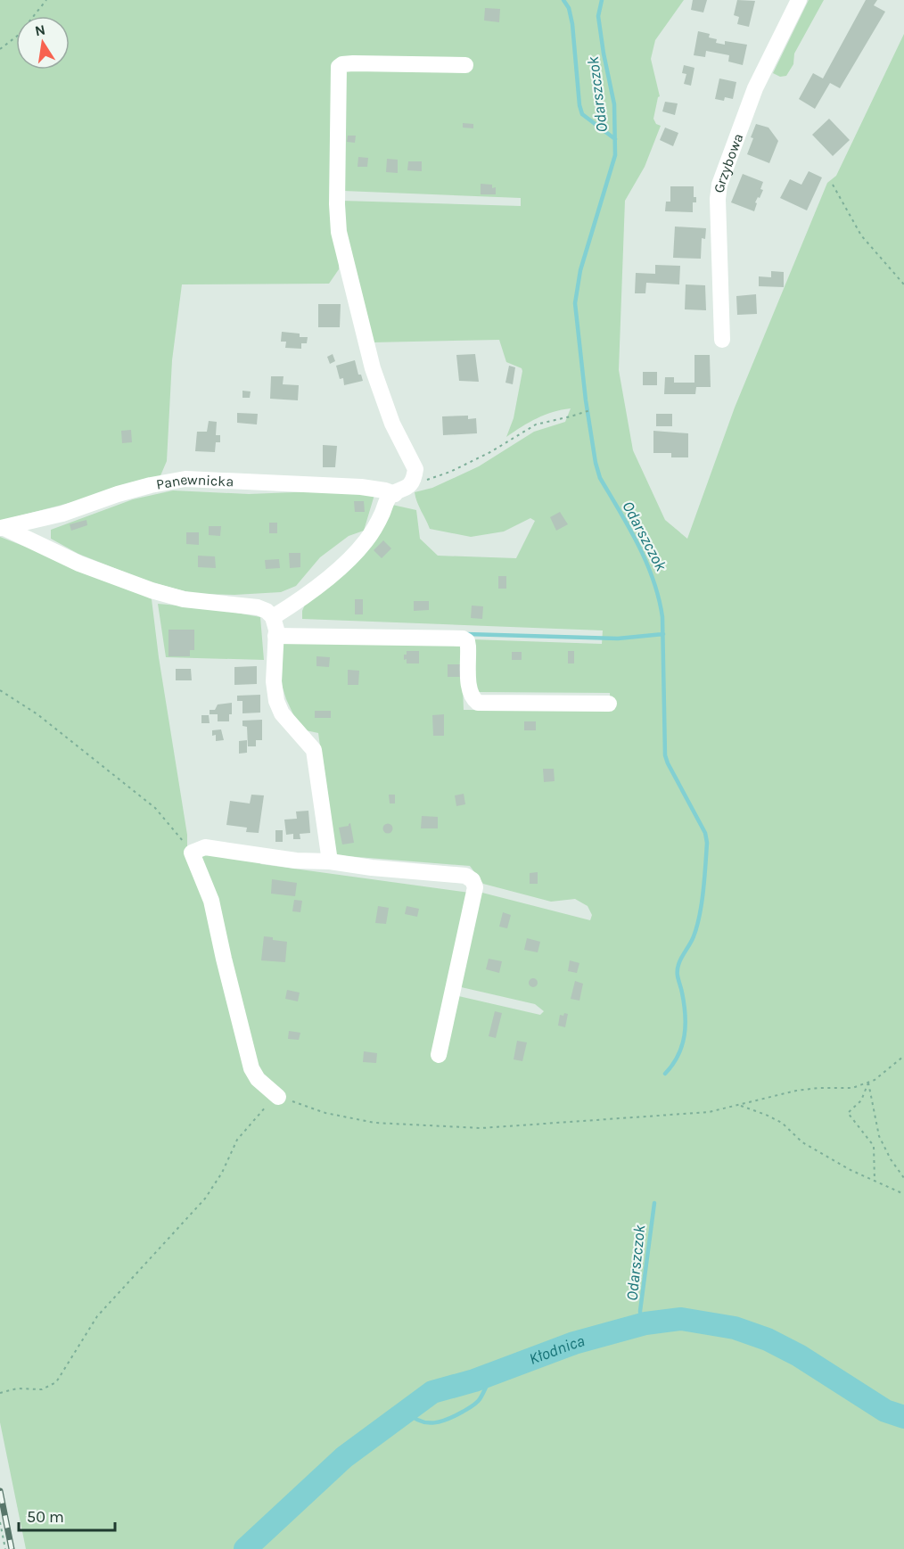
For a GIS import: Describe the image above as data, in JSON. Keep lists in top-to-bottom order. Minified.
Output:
{"streets":{"street":["Grzybowa","Panewnicka"]},"water":["Odarszczok","Kłodnica"],"scale_bar":"50 m","north":"top"}
